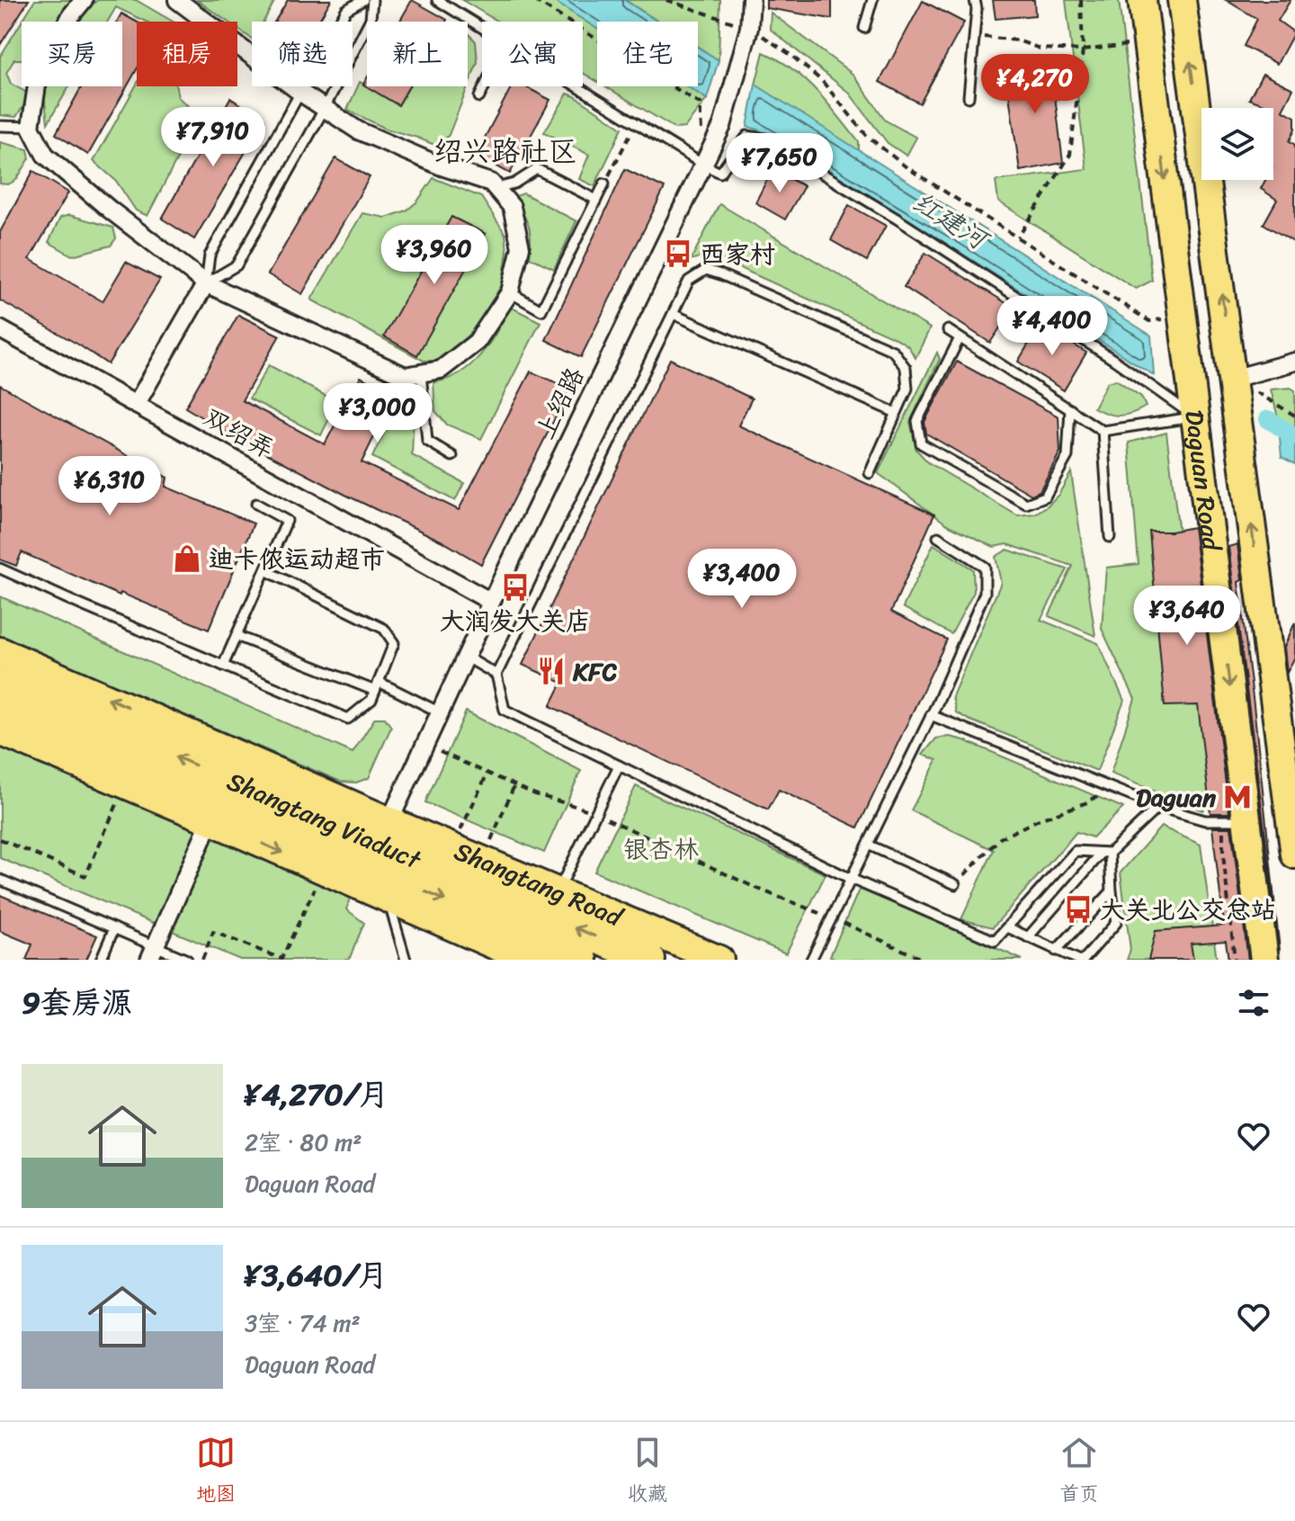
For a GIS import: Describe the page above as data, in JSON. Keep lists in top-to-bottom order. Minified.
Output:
{"streets":{"highway":["Shangtang Viaduct"],"main road":["Daguan Road","Shangtang Road"],"street":["上绍路","双绍弄"]},"crossings":[["上绍路","双绍弄"],["上绍路","Shangtang Road"]],"districts":["绍兴路社区"],"water":["红建河"],"parks":["银杏林"],"places":{"bus stop":["西家村","大润发大关店","大关北公交总站"],"shop":["迪卡侬运动超市"],"restaurant":["KFC"],"metro station":["Daguan"]},"page":{"chip":["买房","租房","筛选","新上","公寓","住宅"],"price":["¥4,270","¥7,910","¥7,650","¥3,960","¥4,400","¥3,000","¥6,310","¥3,400","¥3,640"],"heading":"9套房源","list":[{"name":"¥4,270/月","note":"2室 · 80 m² · Daguan Road"},{"name":"¥3,640/月","note":"3室 · 74 m² · Daguan Road"}],"tabs":["地图","收藏","首页"]}}
